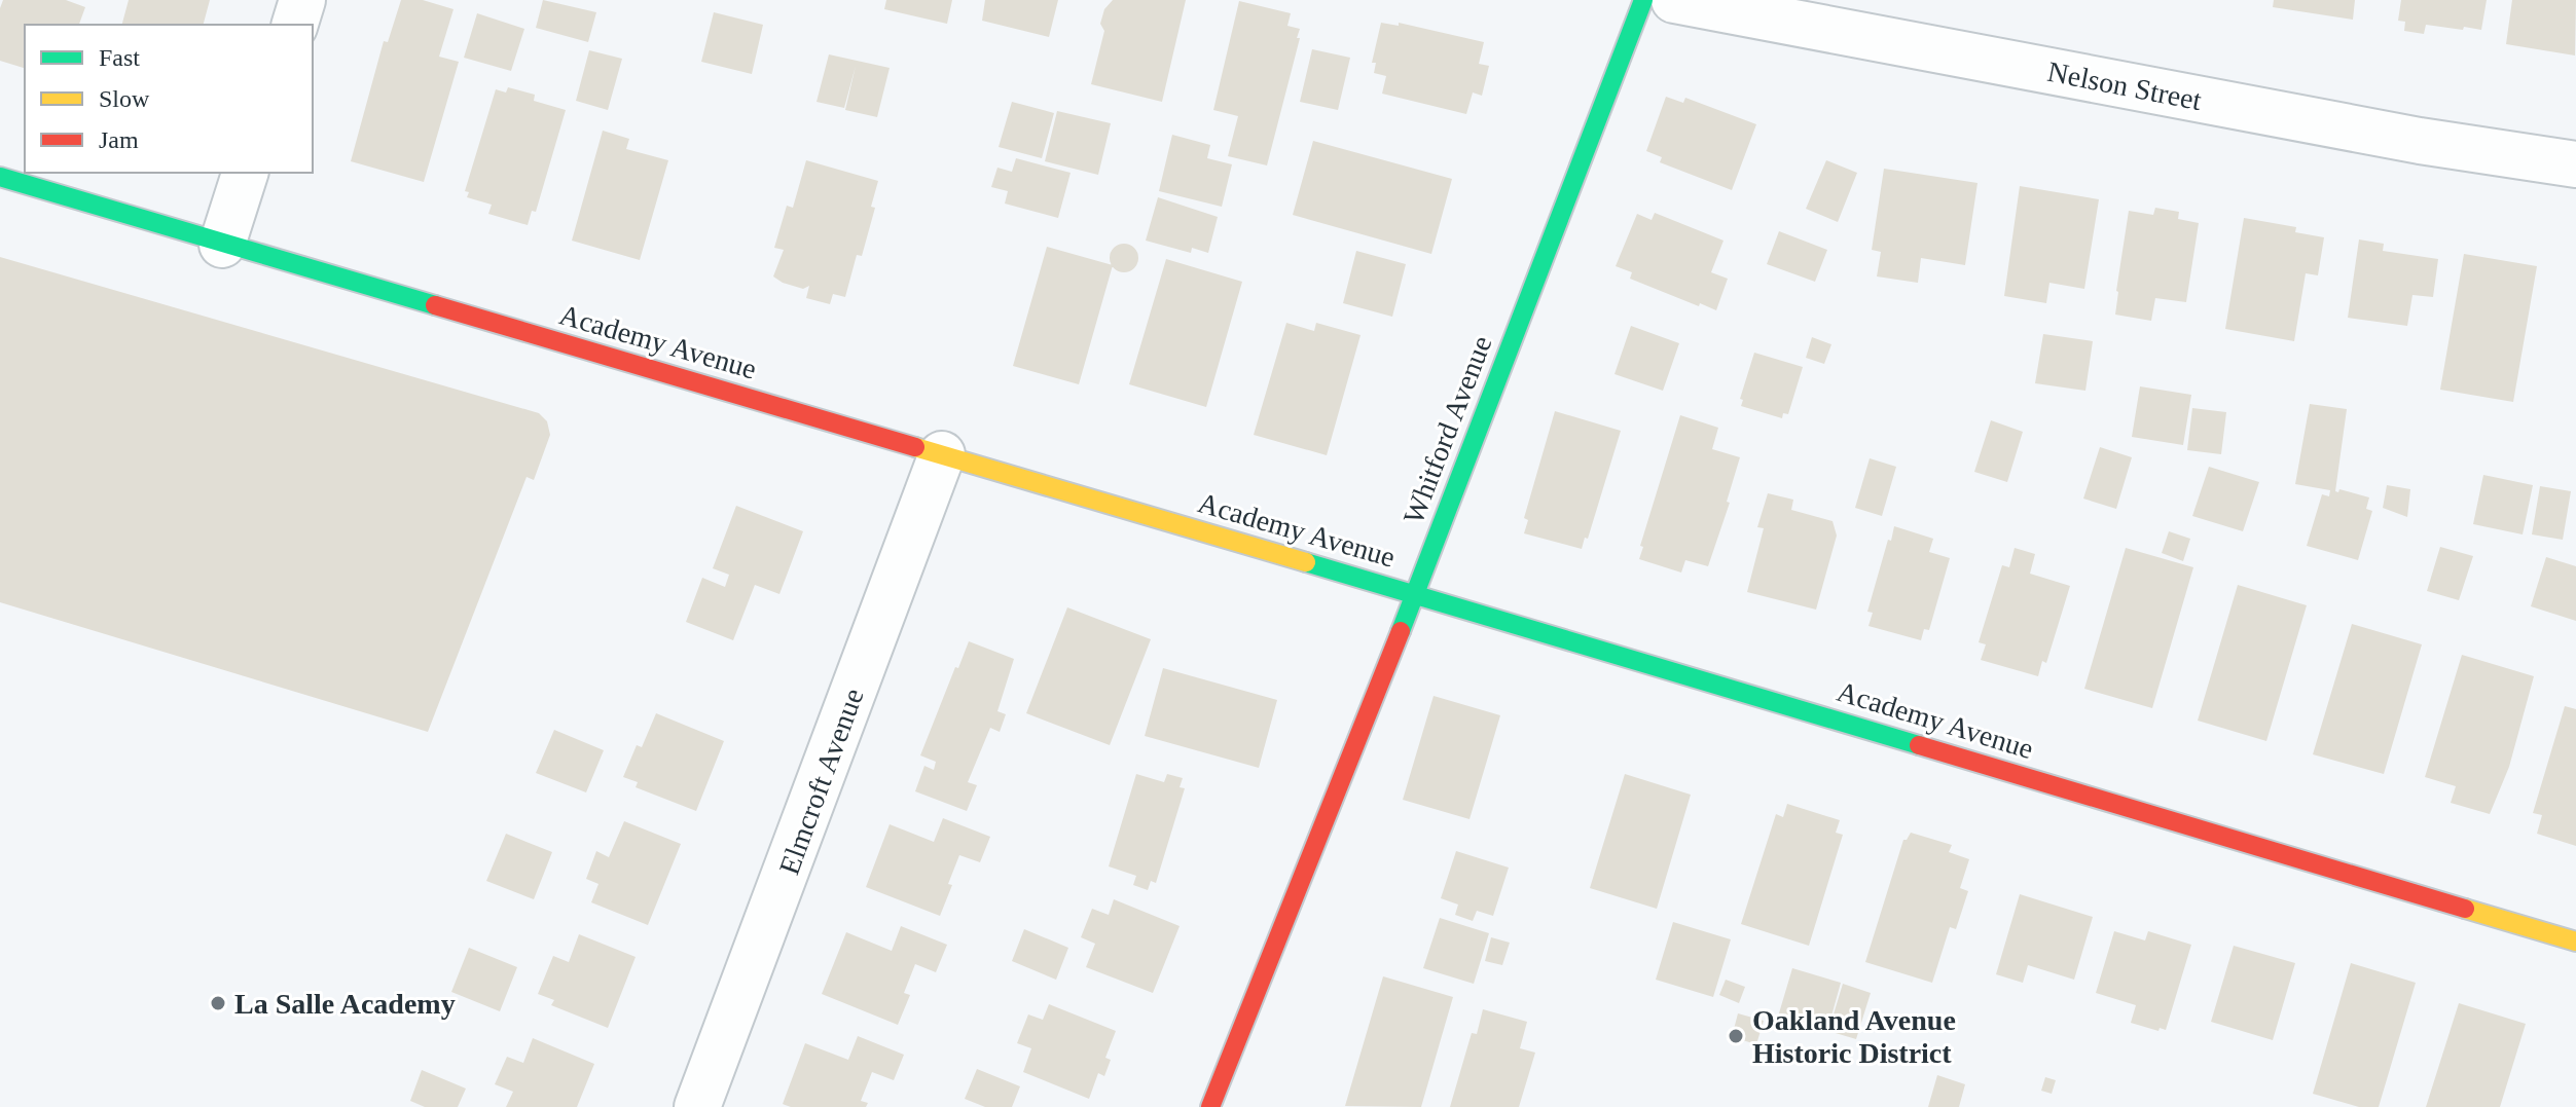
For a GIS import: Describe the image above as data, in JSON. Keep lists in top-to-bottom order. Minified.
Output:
{"streets":{"street":["Nelson Street","Academy Avenue","Whitford Avenue","Elmcroft Avenue"]},"crossings":[["Academy Avenue","Whitford Avenue"],["Academy Avenue","Elmcroft Avenue"]],"places":["La Salle Academy","Oakland Avenue Historic District"],"legend":["Fast","Slow","Jam"]}
